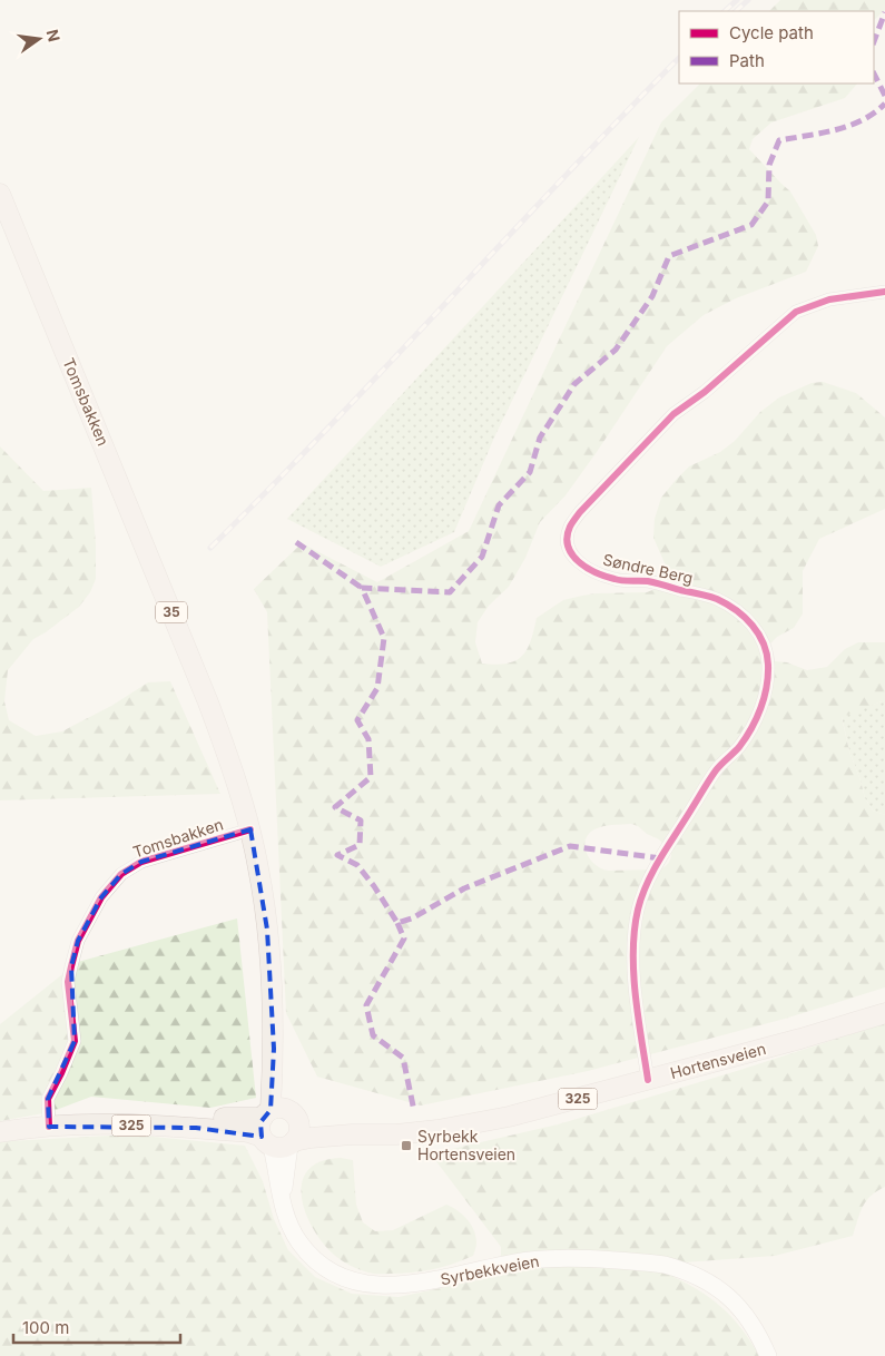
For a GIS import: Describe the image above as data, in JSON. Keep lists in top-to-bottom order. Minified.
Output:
{"streets":{"main road":["Tomsbakken","35","Hortensveien","325","Syrbekkveien"],"street":["Søndre Berg"]},"crossings":[["Tomsbakken","Hortensveien"],["Tomsbakken","Syrbekkveien"],["Søndre Berg","Hortensveien"],["Hortensveien","Syrbekkveien"]],"places":{"transit":["Syrbekk Hortensveien"]},"legend":["Cycle path","Path"],"scale_bar":"100 m","north":"right"}
